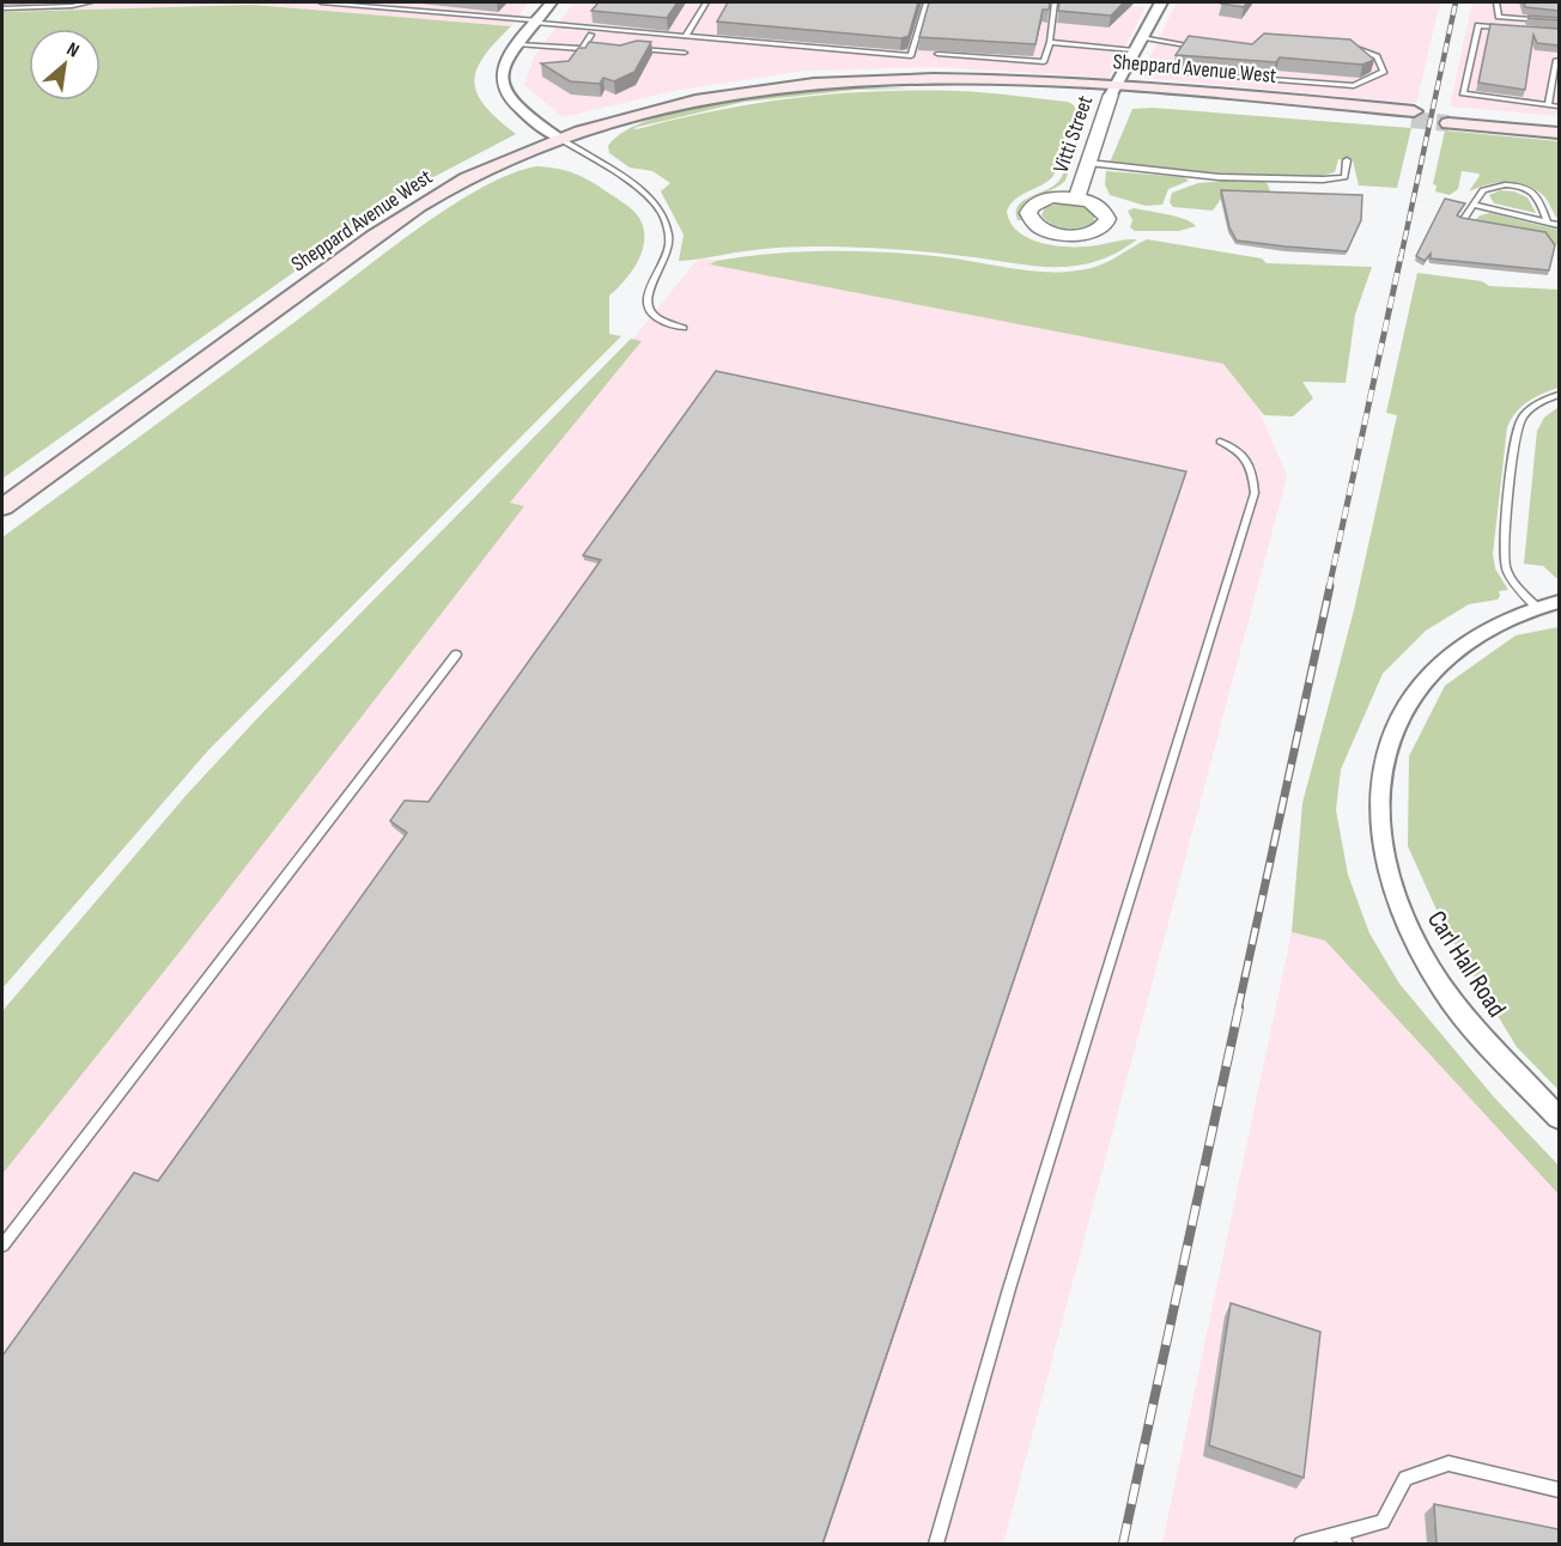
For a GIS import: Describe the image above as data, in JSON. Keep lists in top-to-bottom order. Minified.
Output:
{"streets":{"main road":["Sheppard Avenue West"],"street":["Vitti Street","Carl Hall Road"]},"crossings":[["Sheppard Avenue West","Vitti Street"]],"north":"top right"}
